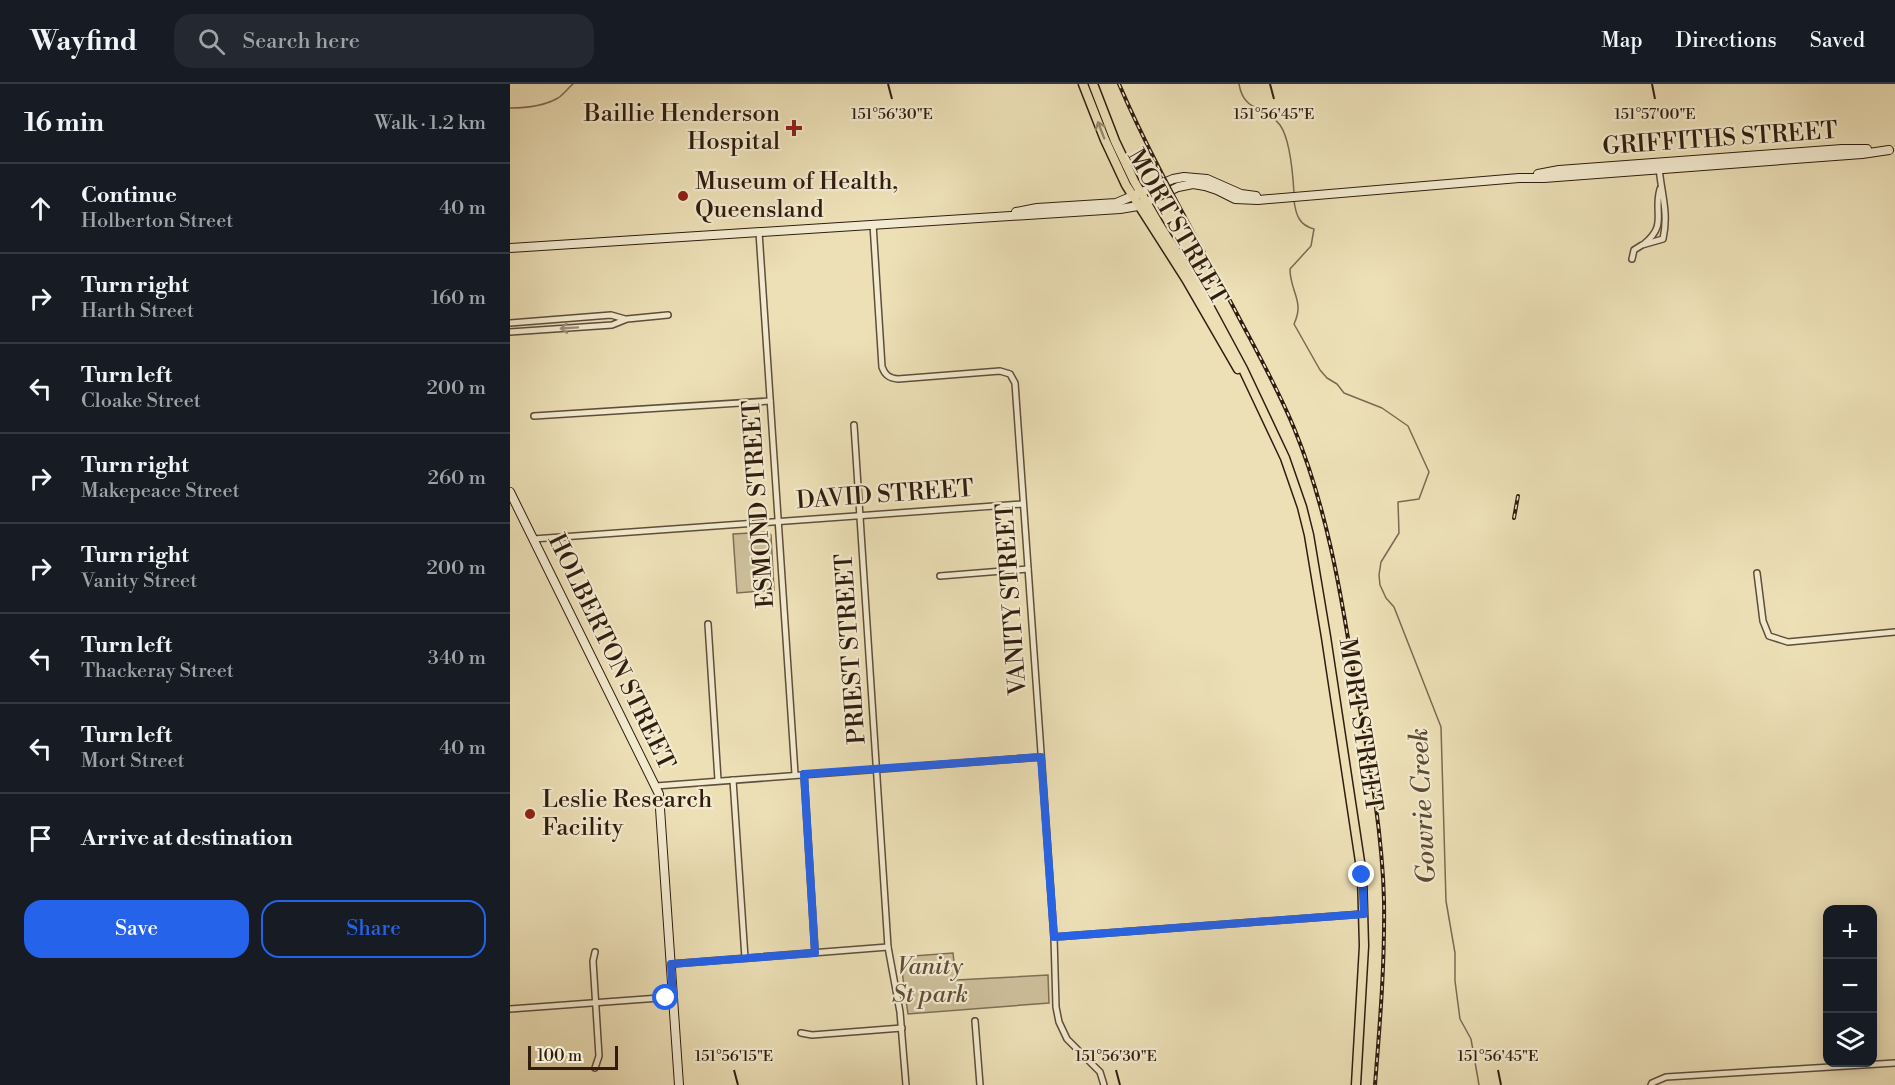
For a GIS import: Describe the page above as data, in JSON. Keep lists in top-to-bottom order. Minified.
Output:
{"streets":{"main road":["MORT STREET"],"street":["GRIFFITHS STREET","DAVID STREET","ESMOND STREET","VANITY STREET","PRIEST STREET","HOLBERTON STREET"]},"crossings":[["GRIFFITHS STREET","MORT STREET"],["DAVID STREET","ESMOND STREET"],["DAVID STREET","VANITY STREET"],["DAVID STREET","PRIEST STREET"],["DAVID STREET","HOLBERTON STREET"]],"water":["Gowrie Creek"],"parks":["Vanity St park"],"places":{"health":["Baillie Henderson Hospital"],"other":["Museum of Health, Queensland","Leslie Research Facility"]},"scale_bar":"100 m","page":{"header":"Wayfind","search":"Search here","nav":["Map","Directions","Saved"],"heading":["16 min","Walk · 1.2 km"],"list":[["Continue","Holberton Street","40 m"],["Turn right","Harth Street","160 m"],["Turn left","Cloake Street","200 m"],["Turn right","Makepeace Street","260 m"],["Turn right","Vanity Street","200 m"],["Turn left","Thackeray Street","340 m"],["Turn left","Mort Street","40 m"],"Arrive at destination"],"buttons":["Save","Share"],"map_buttons":["+","−"],"scale":"100 m"},"coordinates":["151°56'30\"E","151°56'45\"E","151°57'00\"E","151°56'15\"E"]}
